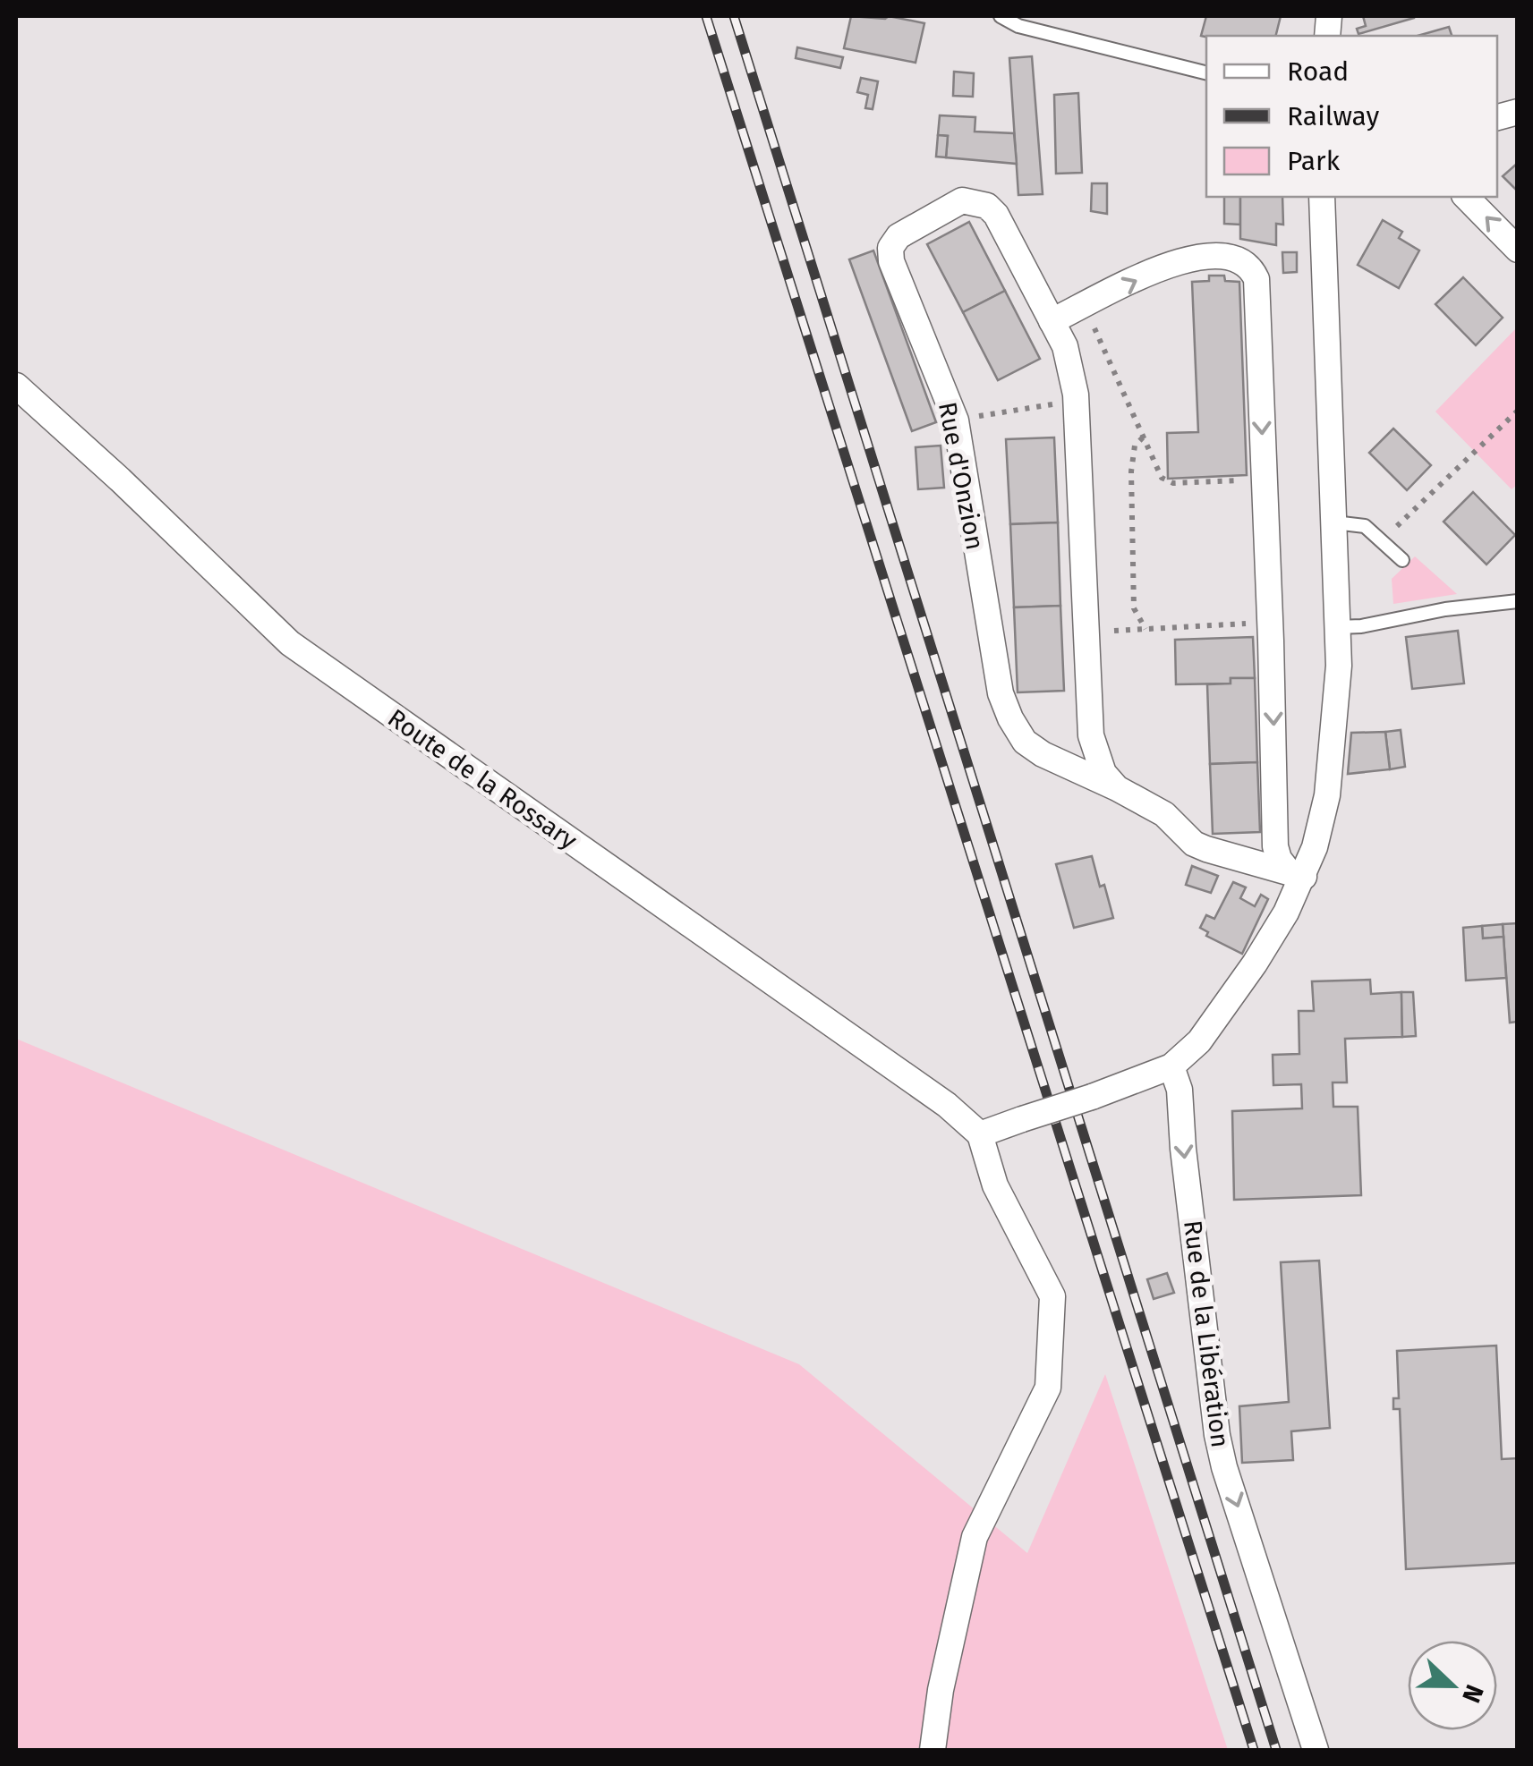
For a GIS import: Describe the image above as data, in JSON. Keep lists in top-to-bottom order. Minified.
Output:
{"streets":{"street":["Rue d'Onzion","Route de la Rossary","Rue de la Libération"]},"legend":["Road","Railway","Park"],"north":"right"}
